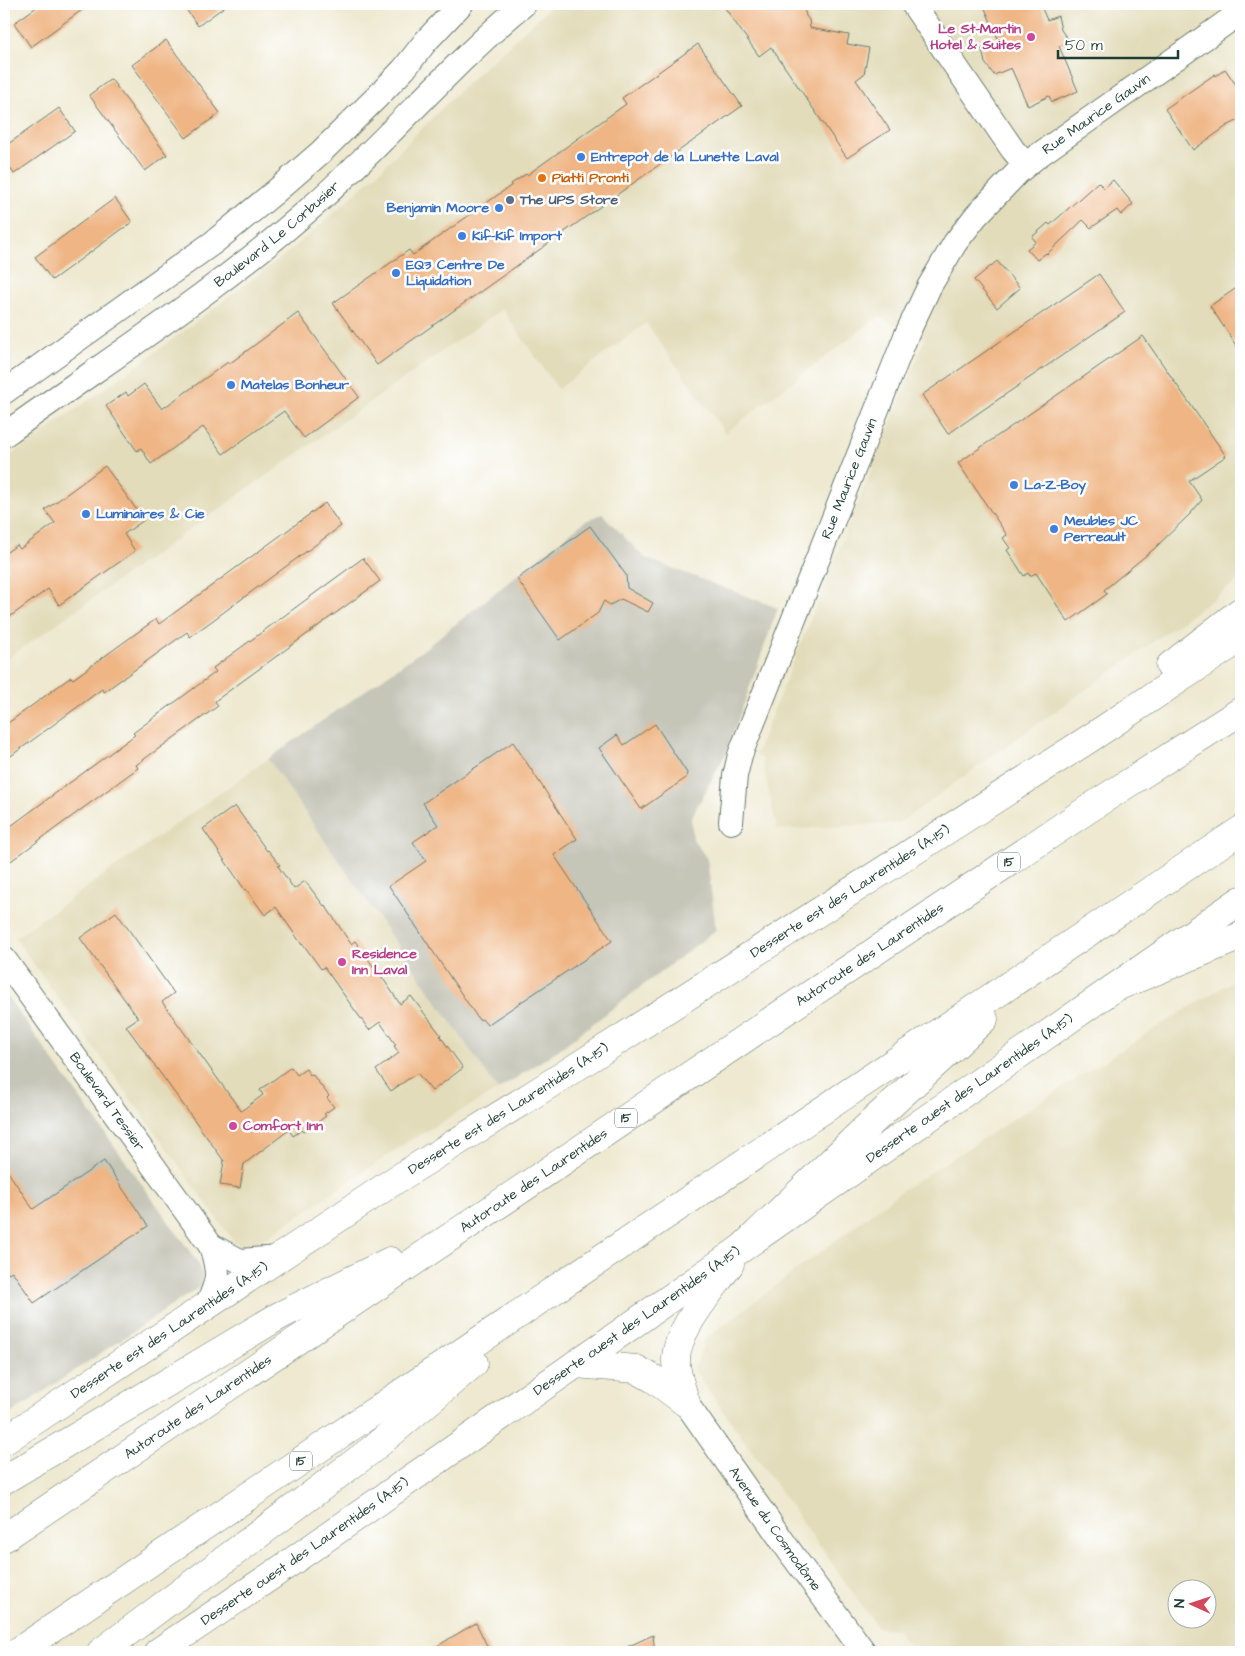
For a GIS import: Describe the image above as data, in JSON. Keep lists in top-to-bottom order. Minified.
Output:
{"streets":{"main road":["15","Desserte est des Laurentides (A-15)","Autoroute des Laurentides","Desserte ouest des Laurentides (A-15)"],"street":["Rue Maurice Gauvin","Boulevard Le Corbusier","Boulevard Tessier","Avenue du Cosmodôme"]},"crossings":[["Desserte est des Laurentides (A-15)","Boulevard Tessier"]],"places":["Le St-Martin Hotel & Suites","Entrepot de la Lunette Laval","Piatti Pronti","The UPS Store","Benjamin Moore","Kif-Kif Import","EQ3 Centre De Liquidation","Matelas Bonheur","La-Z-Boy","Luminaires & Cie","Meubles JC Perreault","Residence Inn Laval","Comfort Inn"],"scale_bar":"50 m","north":"left"}
